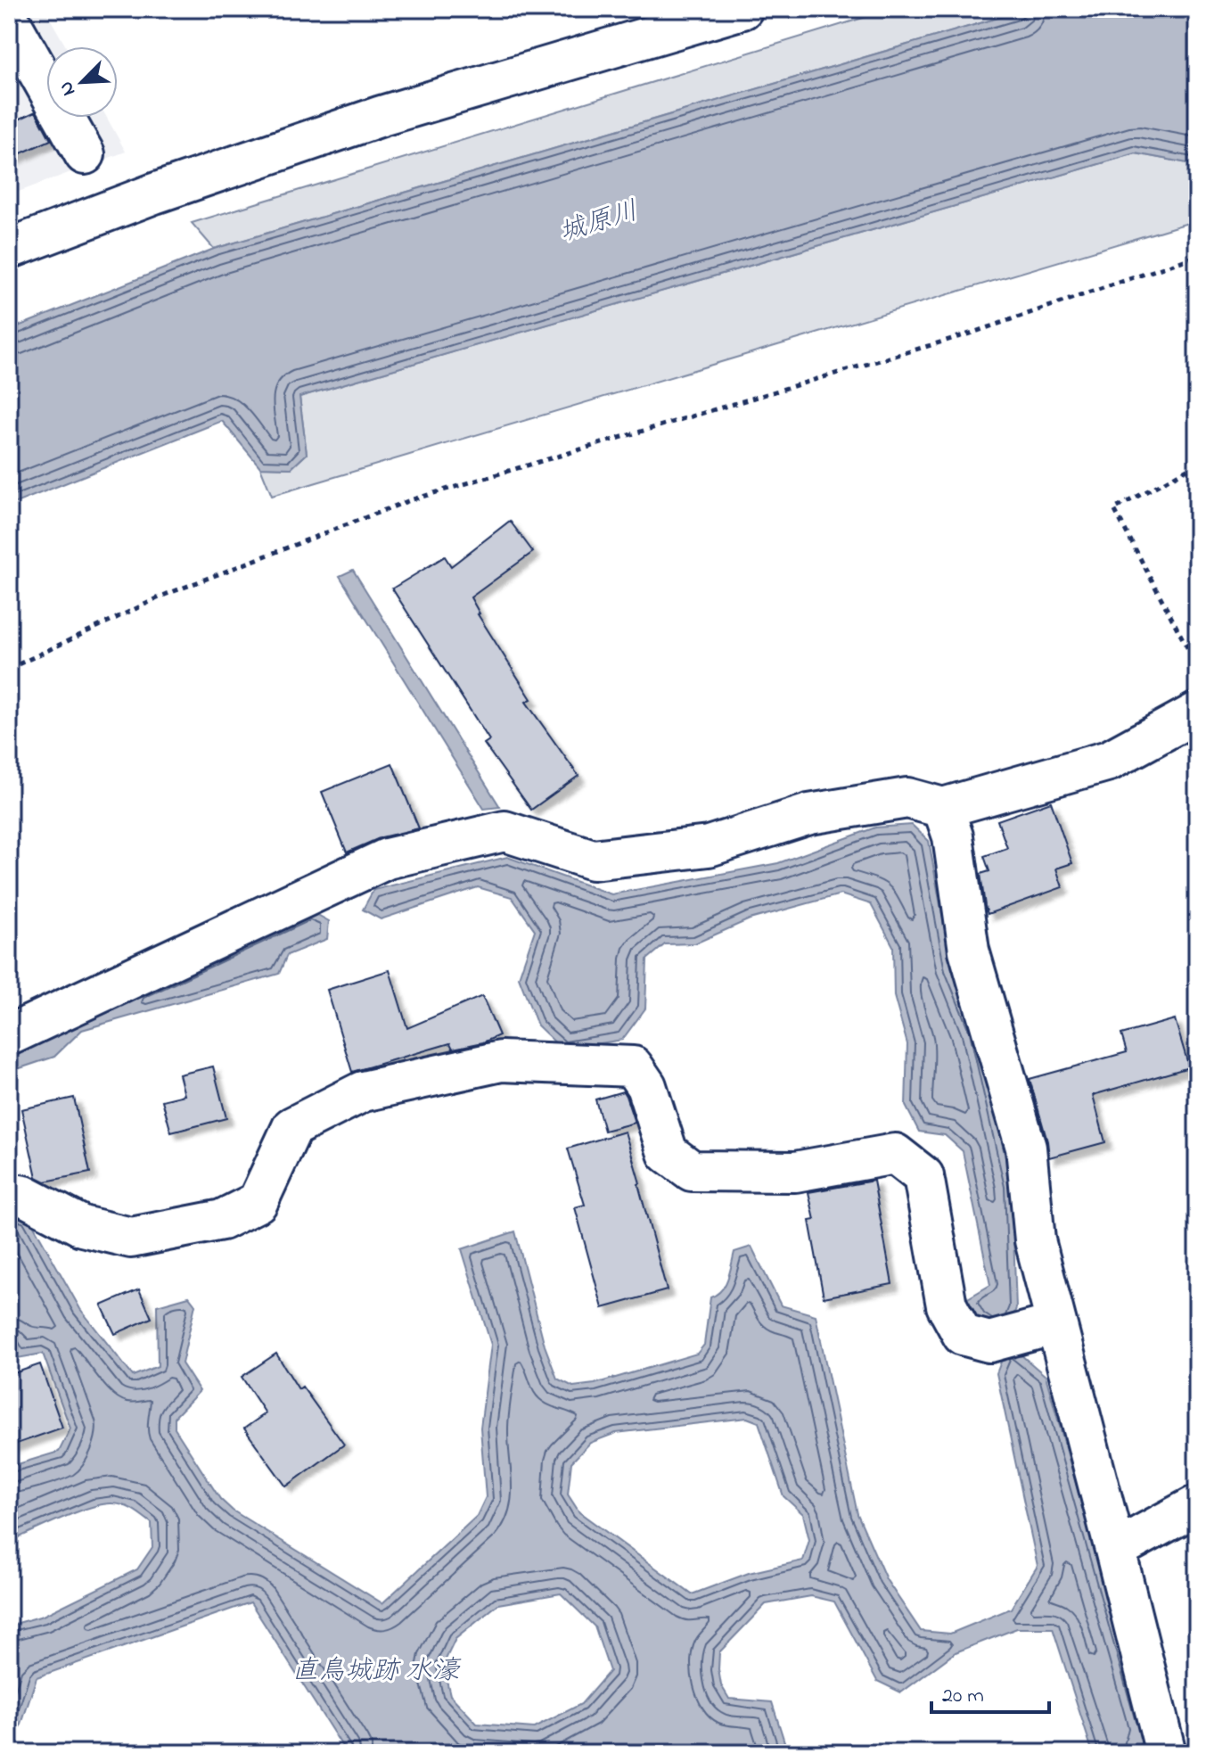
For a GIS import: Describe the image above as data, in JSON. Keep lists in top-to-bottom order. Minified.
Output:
{"water":["城原川","直鳥城跡 水濠"],"scale_bar":"20 m","north":"bottom left"}
